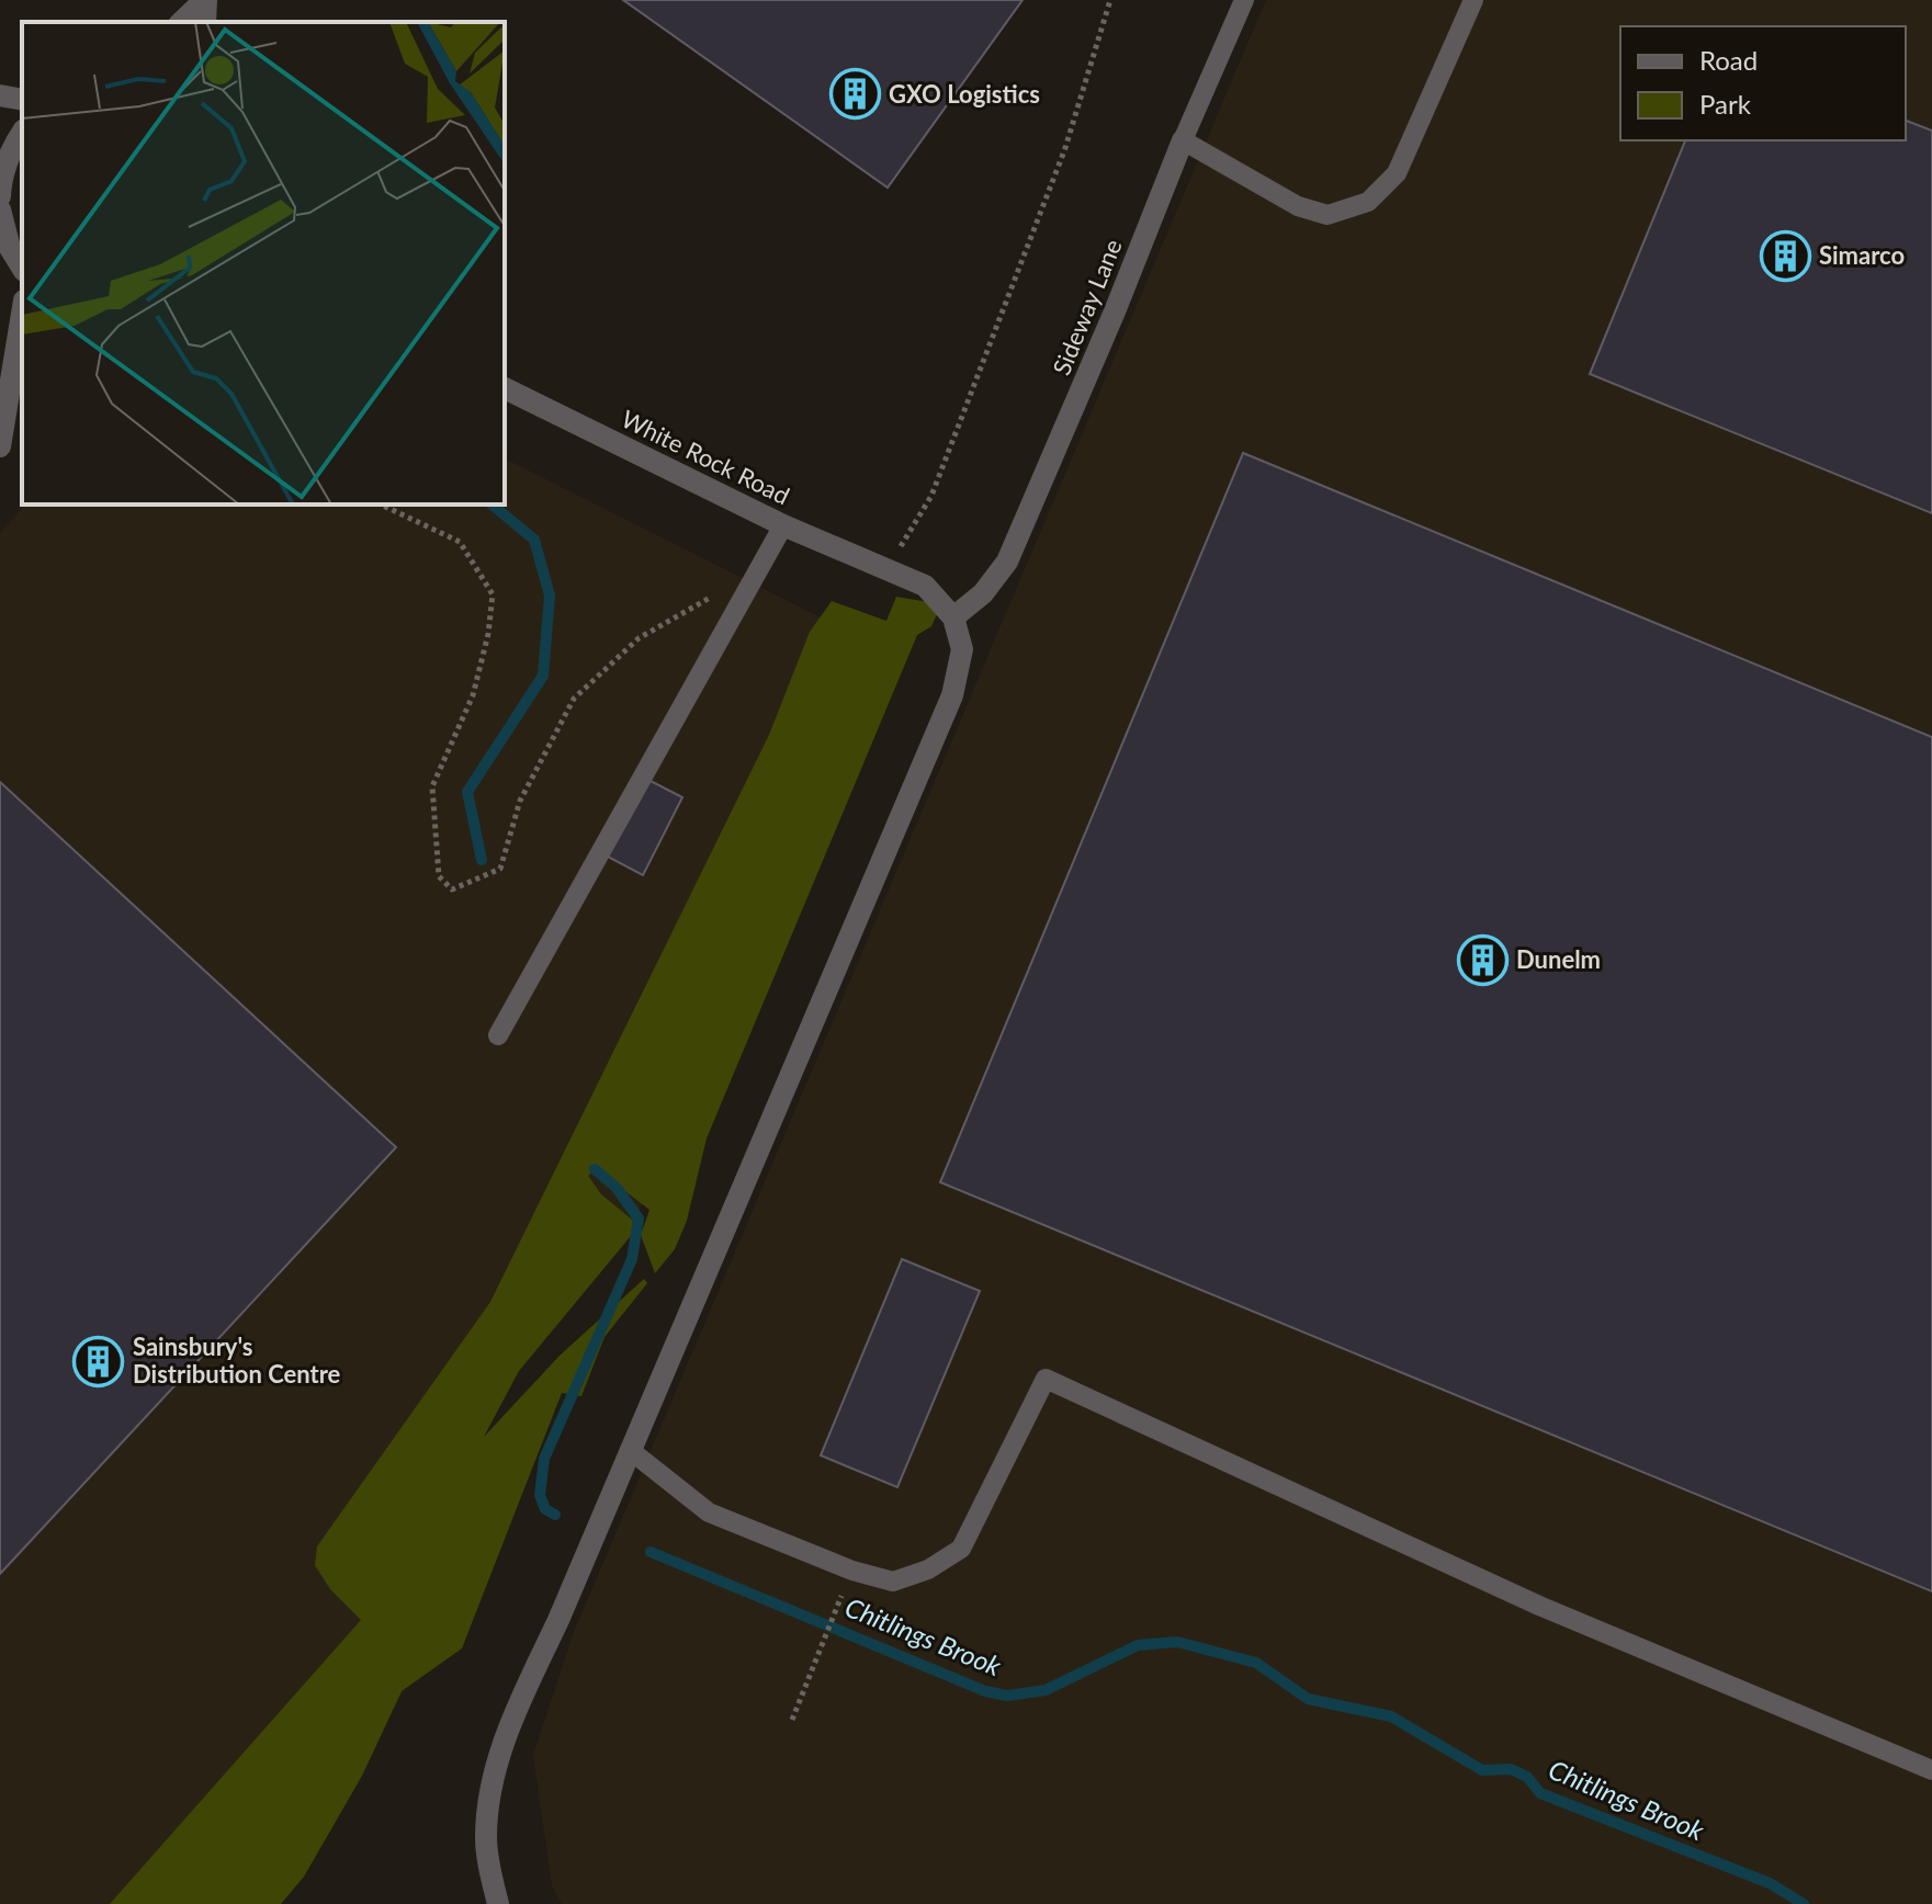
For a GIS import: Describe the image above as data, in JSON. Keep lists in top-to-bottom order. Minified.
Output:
{"streets":{"street":["Sideway Lane","White Rock Road"]},"crossings":[["Sideway Lane","White Rock Road"]],"water":["Chitlings Brook"],"places":{"building":["GXO Logistics","Simarco","Dunelm","Sainsbury's Distribution Centre"]},"legend":["Road","Park"]}
